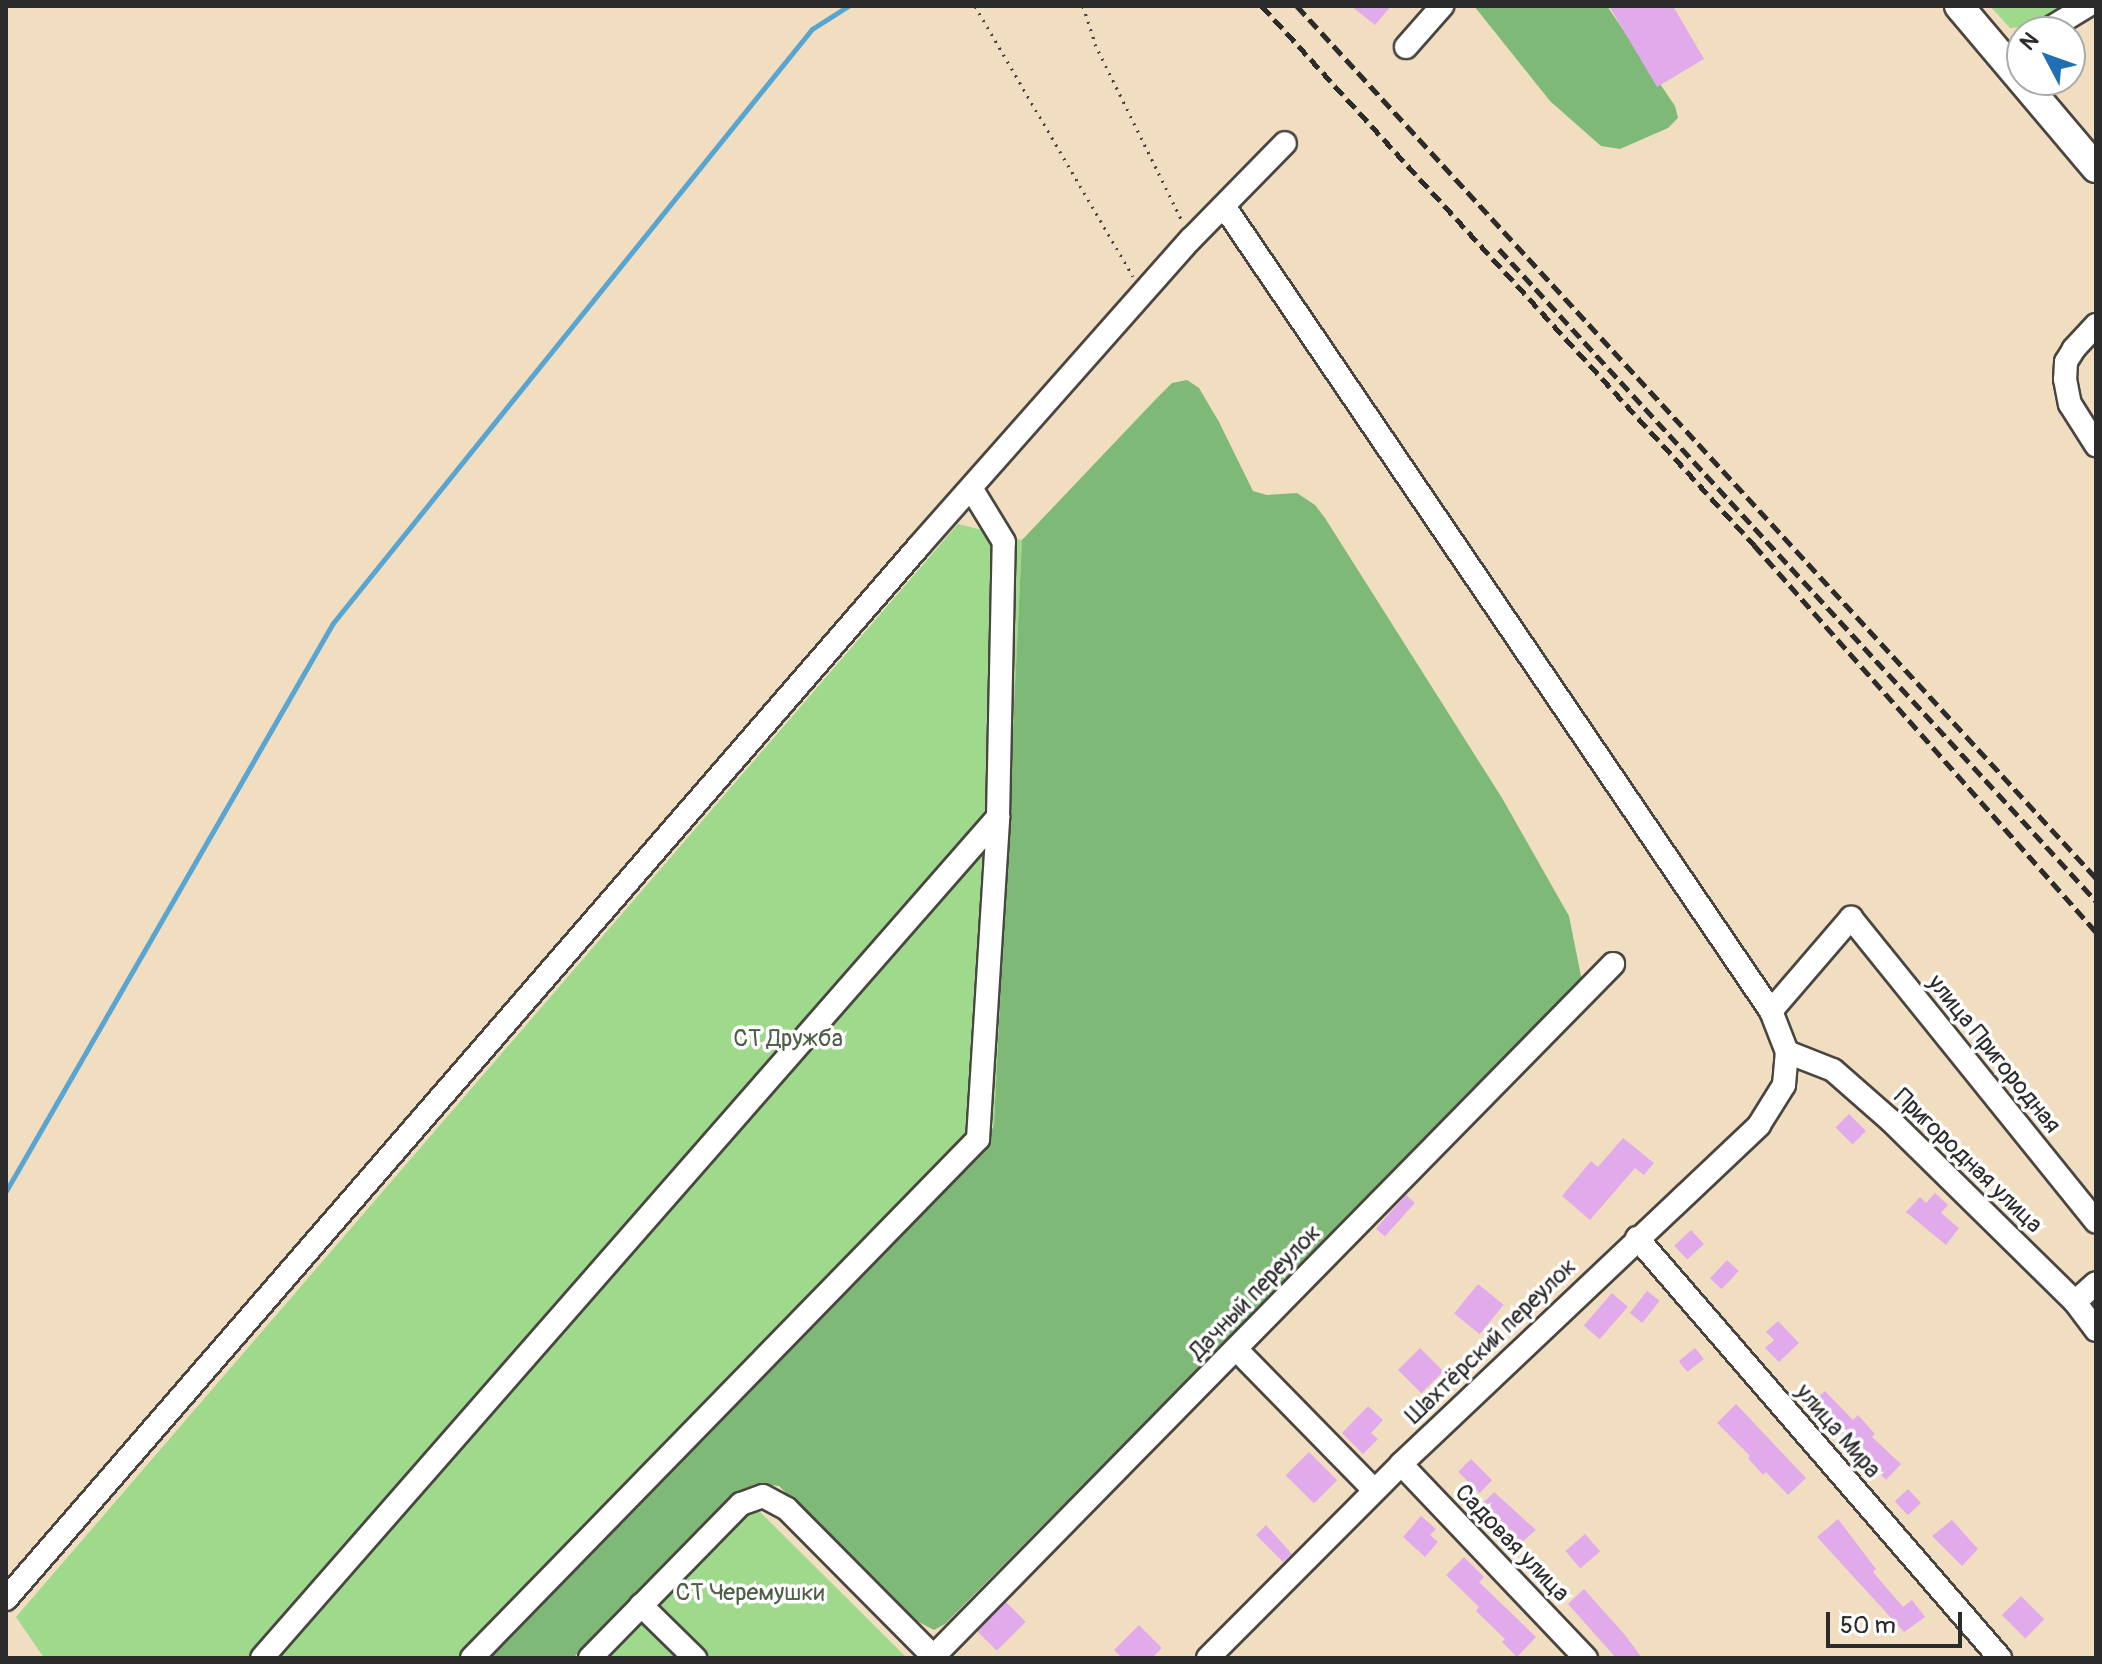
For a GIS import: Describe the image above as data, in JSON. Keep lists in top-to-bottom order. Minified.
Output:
{"streets":{"street":["улица Пригородная","Пригородная улица","Дачный переулок","Шахтёрский переулок","улица Мира","Садовая улица"]},"crossings":[["Пригородная улица","Шахтёрский переулок"],["Шахтёрский переулок","улица Мира"],["Шахтёрский переулок","Садовая улица"]],"parks":["СТ Дружба","СТ Черемушки"],"scale_bar":"50 m","north":"top left"}
